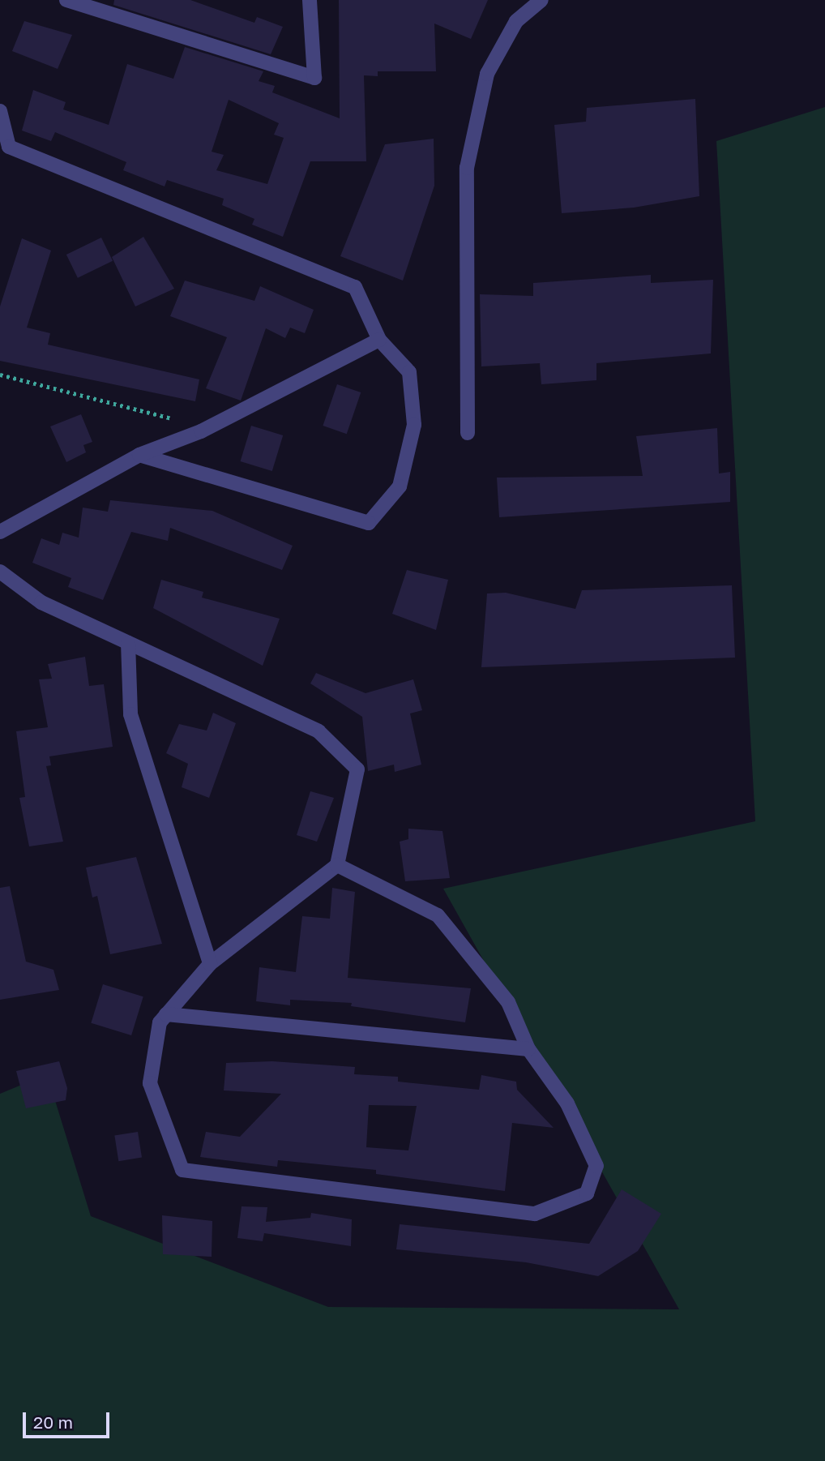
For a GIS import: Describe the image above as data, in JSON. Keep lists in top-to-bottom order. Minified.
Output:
{"scale_bar":"20 m"}
